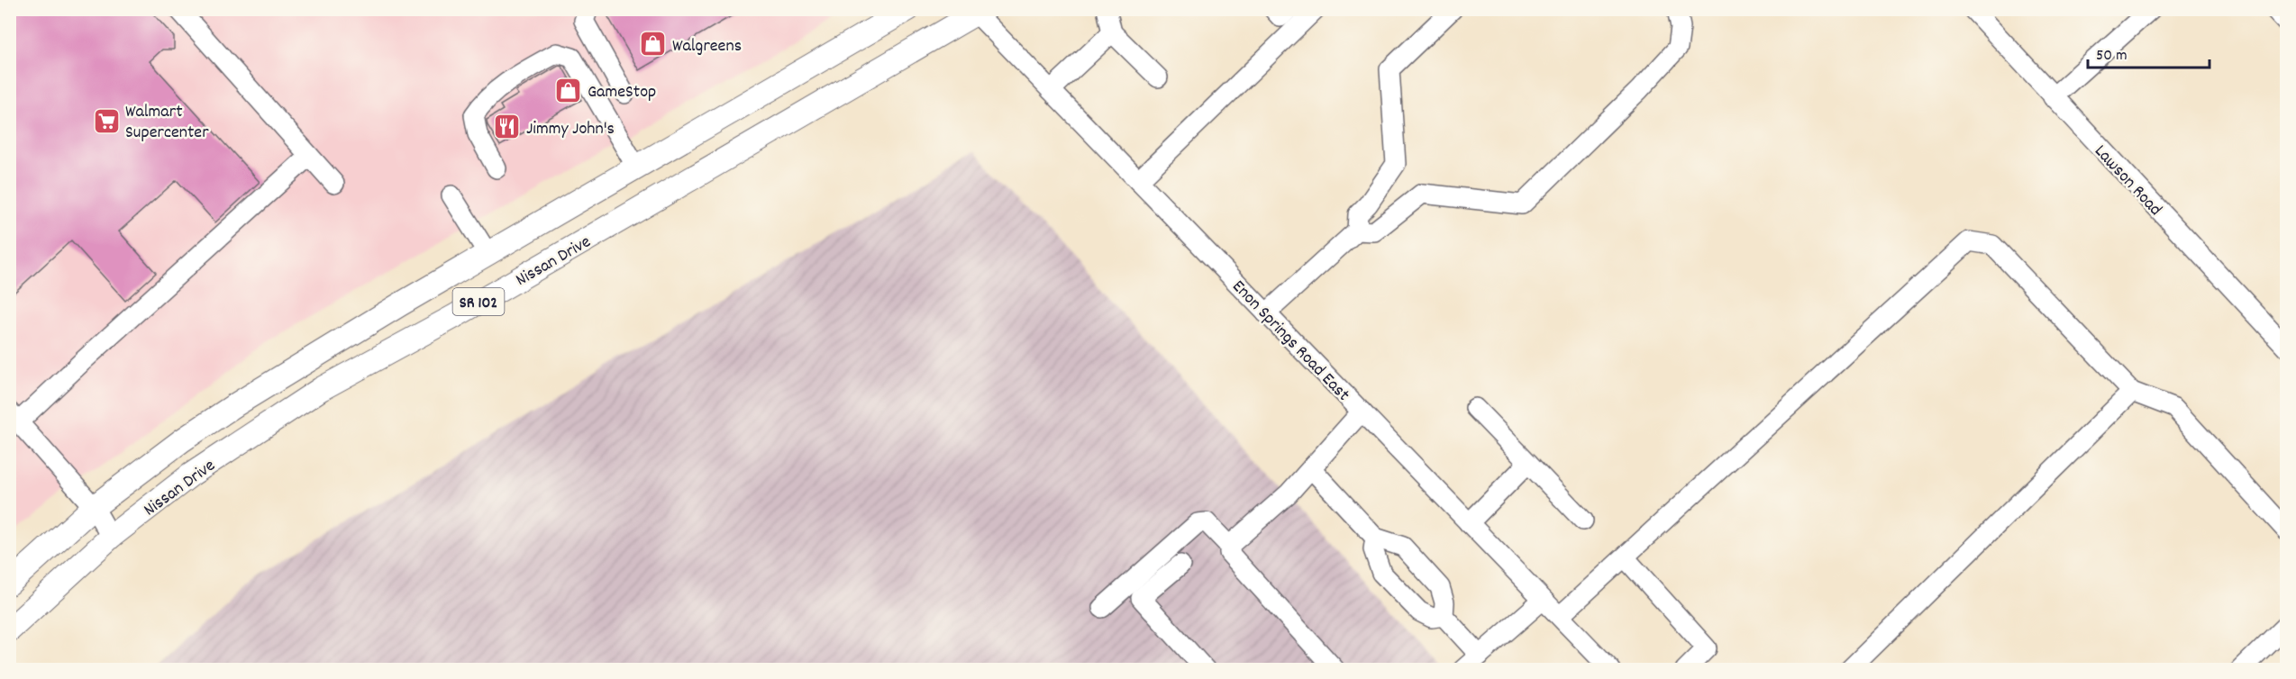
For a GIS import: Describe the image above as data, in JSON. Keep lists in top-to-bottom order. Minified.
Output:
{"streets":{"main road":["Nissan Drive","SR 102"],"street":["Lawson Road","Enon Springs Road East"]},"crossings":[["Nissan Drive","Enon Springs Road East"]],"places":{"shop":["Walgreens","GameStop"],"supermarket":["Walmart Supercenter"],"restaurant":["Jimmy John's"]},"scale_bar":"50 m"}
